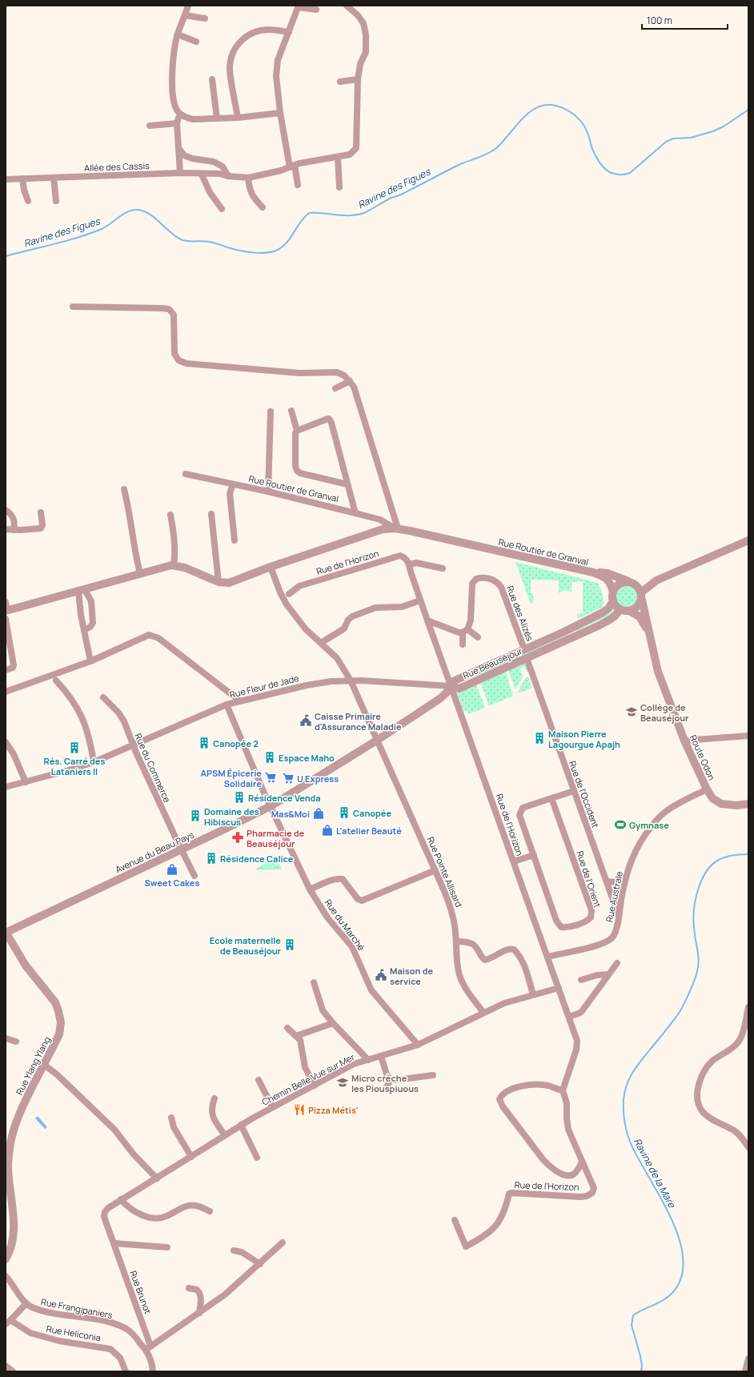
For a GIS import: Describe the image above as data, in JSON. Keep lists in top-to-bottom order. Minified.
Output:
{"streets":{"street":["Allée des Cassis","Rue Routier de Granval","Rue de l'Horizon","Rue des Alizés","Rue Beauséjour","Rue Fleur de Jade","Route Odon","Rue du Commerce","Rue de l'Occident","Avenue du Beau Pays","Rue Pointe Allisard","Rue de l'Orient","Rue Australe","Rue du Marché","Rue Ylang Ylang","Chemin Belle Vue sur Mer","Rue Brunot","Rue Frangipaniers","Rue Heliconia"]},"crossings":[["Rue Routier de Granval","Rue Pointe Allisard"],["Rue de l'Horizon","Rue Beauséjour"],["Rue de l'Horizon","Rue Fleur de Jade"],["Rue de l'Horizon","Avenue du Beau Pays"],["Rue de l'Horizon","Rue Australe"],["Rue de l'Horizon","Chemin Belle Vue sur Mer"],["Rue des Alizés","Rue Beauséjour"],["Rue Beauséjour","Rue Fleur de Jade"],["Rue Beauséjour","Route Odon"],["Rue Beauséjour","Rue de l'Occident"],["Rue Beauséjour","Avenue du Beau Pays"],["Rue Fleur de Jade","Rue du Commerce"],["Rue Fleur de Jade","Avenue du Beau Pays"],["Rue Fleur de Jade","Rue Pointe Allisard"],["Rue Fleur de Jade","Rue du Marché"],["Route Odon","Rue Australe"],["Rue du Commerce","Avenue du Beau Pays"],["Rue de l'Occident","Rue de l'Orient"],["Rue de l'Occident","Rue Australe"],["Avenue du Beau Pays","Rue Pointe Allisard"],["Avenue du Beau Pays","Rue du Marché"],["Avenue du Beau Pays","Rue Ylang Ylang"],["Rue Pointe Allisard","Chemin Belle Vue sur Mer"],["Rue du Marché","Chemin Belle Vue sur Mer"],["Chemin Belle Vue sur Mer","Rue Brunot"],["Rue Brunot","Rue Frangipaniers"],["Rue Frangipaniers","Rue Heliconia"]],"water":["Ravine des Figues","Ravine de la Mare"],"places":{"school or university":["Collège de Beauséjour","Micro crèche les Piouspiuous"],"public building":["Caisse Primaire d'Assurance Maladie","Maison de service"],"building":["Maison Pierre Lagourgue Apajh","Canopée 2","Rés. Carré des Lataniers II","Espace Maho","Résidence Venda","Canopée","Domaine des Hibiscus","Résidence Calice","Ecole maternelle de Beauséjour"],"supermarket":["APSM Épicerie Solidaire","U Express"],"shop":["Mas&Moi","L'atelier Beauté","Sweet Cakes"],"sports":["Gymnase"],"pharmacy":["Pharmacie de Beauséjour"],"restaurant":["Pizza Métis'"]},"scale_bar":"100 m"}
